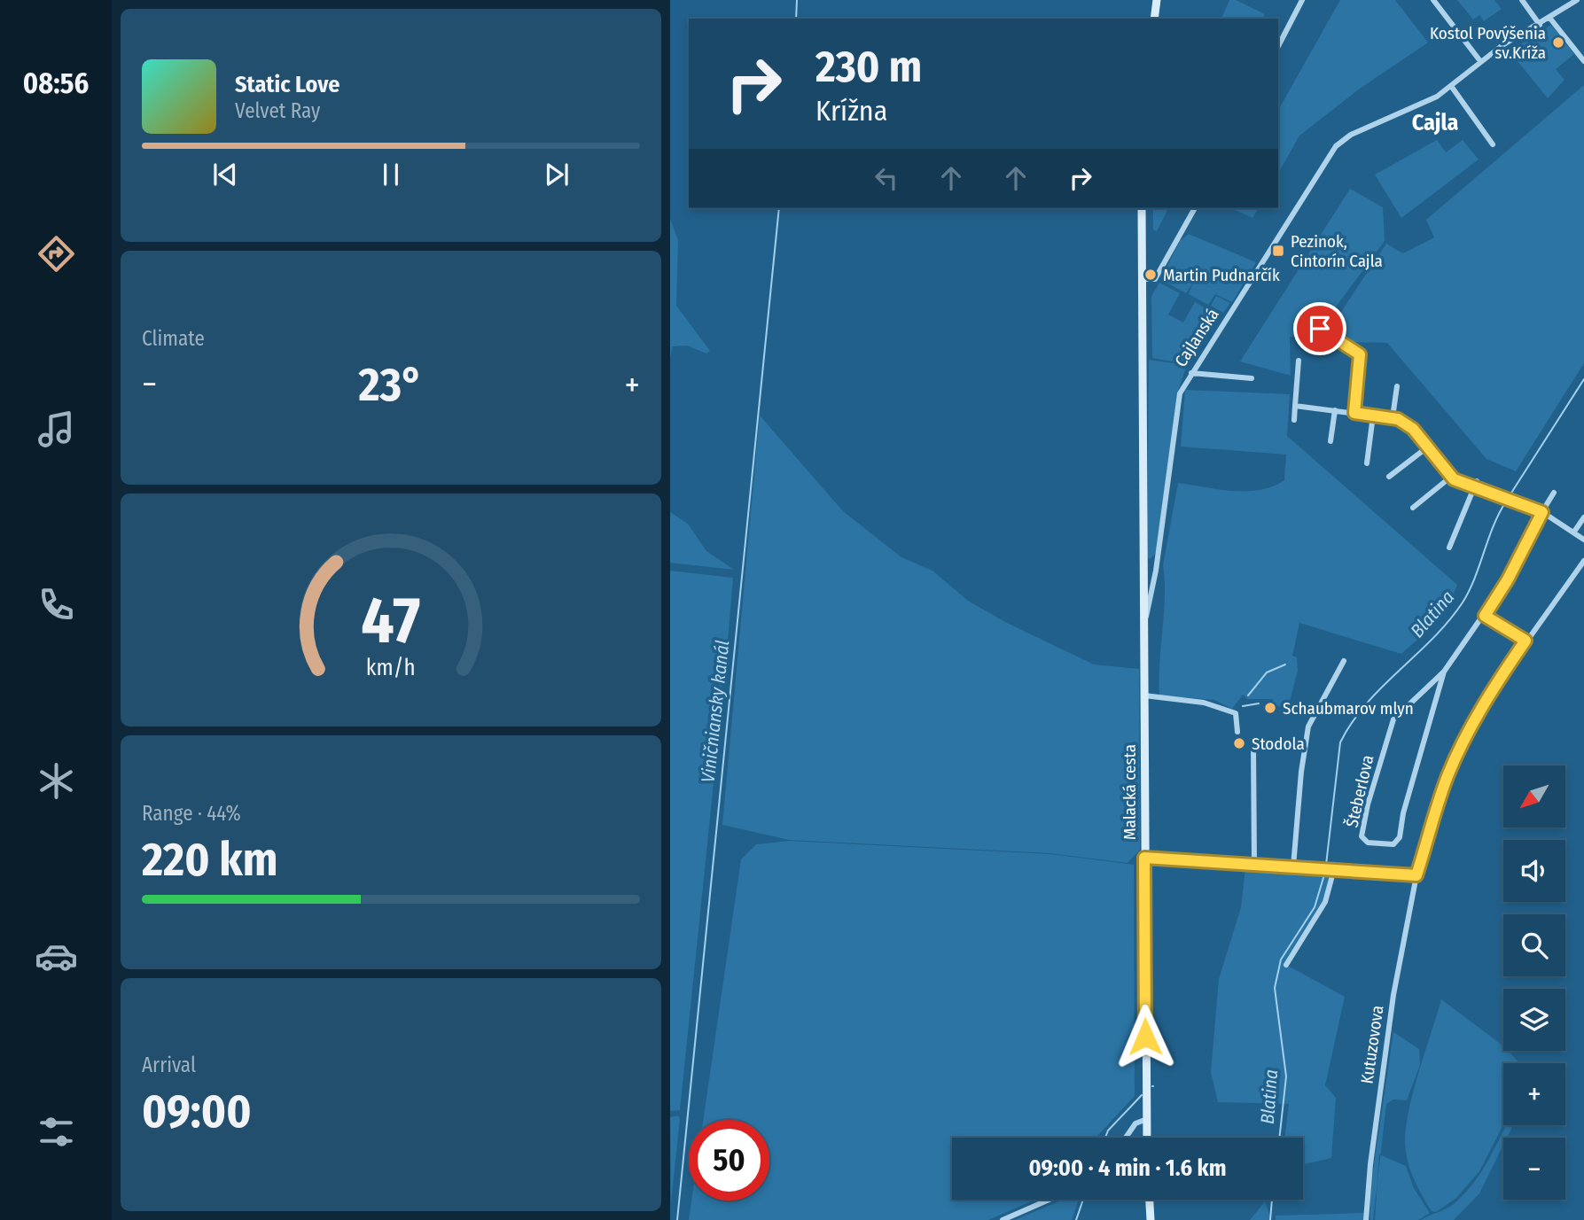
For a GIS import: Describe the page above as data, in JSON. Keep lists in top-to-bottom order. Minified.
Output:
{"streets":{"main road":["Malacká cesta"],"street":["Cajlanská","Šteberlova","Kutuzovova"]},"districts":["Cajla"],"water":["Blatina","Viničniansky kanál"],"places":{"other":["Kostol Povýšenia sv.Kríža","Martin Pudnarčík","Schaubmarov mlyn","Stodola"],"transit":["Pezinok, Cintorín Cajla"]},"north":"bottom left","page":{"tabs":"08:56","turn":["230 m","Krížna"],"song":["Static Love","Velvet Ray"],"tile":["Climate",["Range · 44%","220 km"],["Arrival","09:00"]],"heat":["−","23°","+"],"map_buttons":["+","−"],"limit":"50","trip":"09:00 · 4 min · 1.6 km","gauge":["47","km/h"]}}
